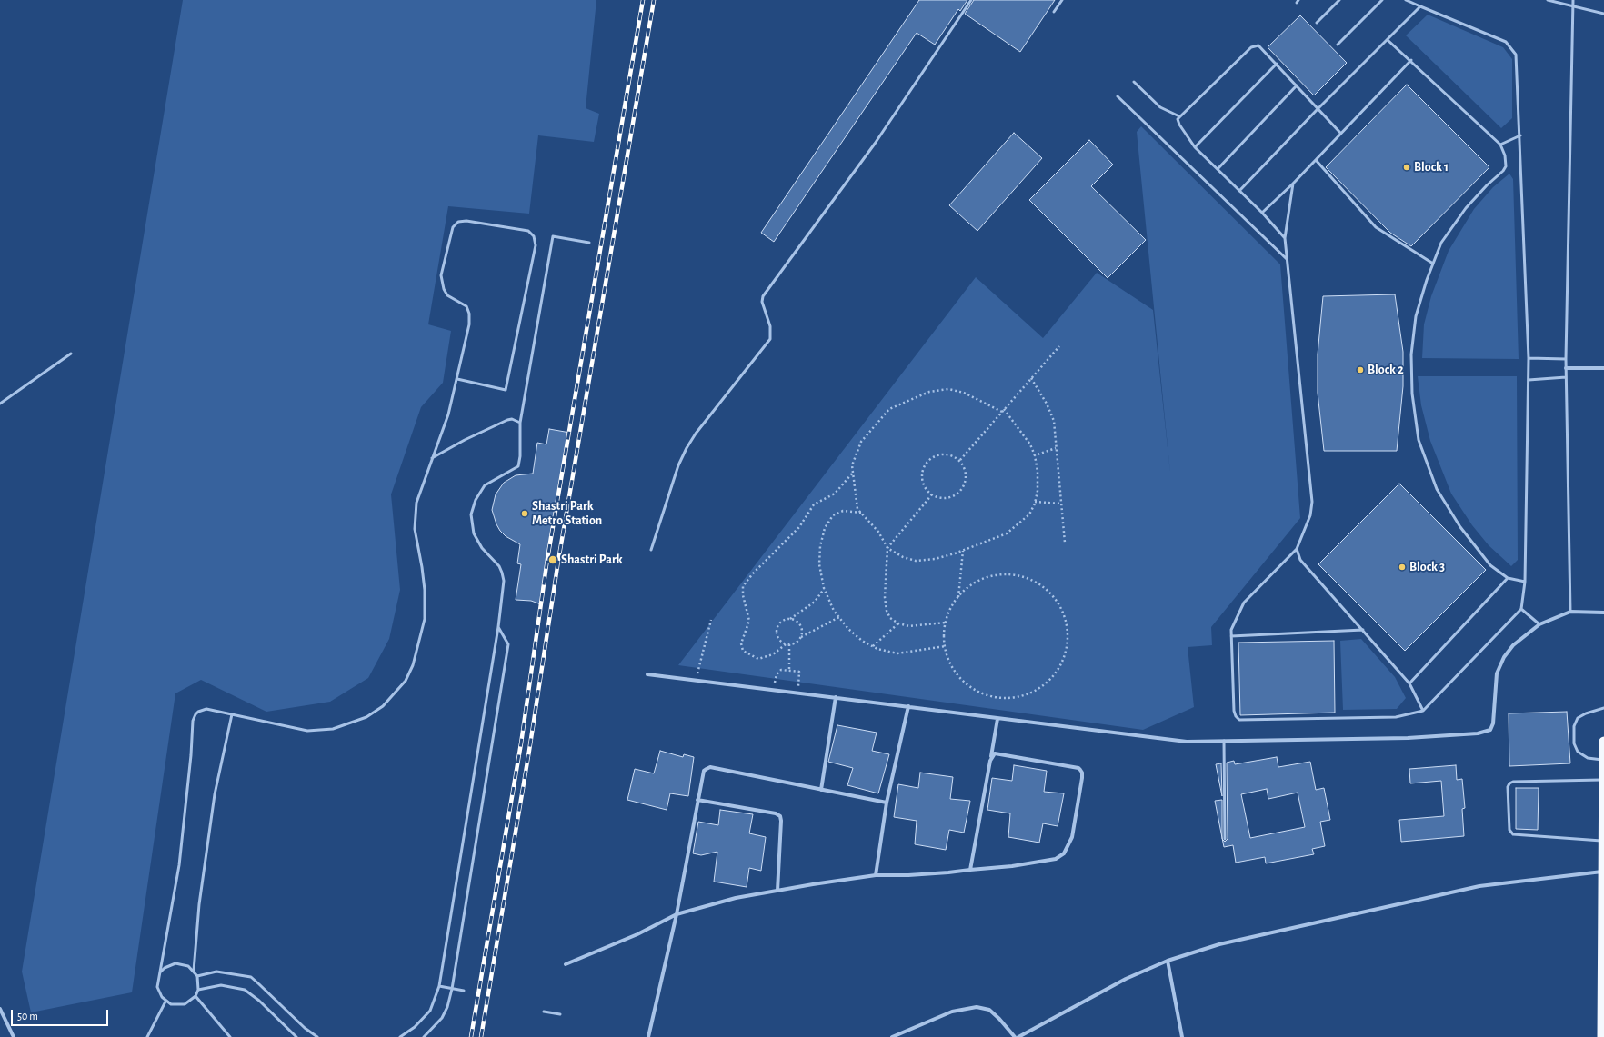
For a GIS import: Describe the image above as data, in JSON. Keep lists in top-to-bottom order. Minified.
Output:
{"places":["Block 1","Block 2","Shastri Park Metro Station","Shastri Park","Block 3"],"scale_bar":"50 m"}
